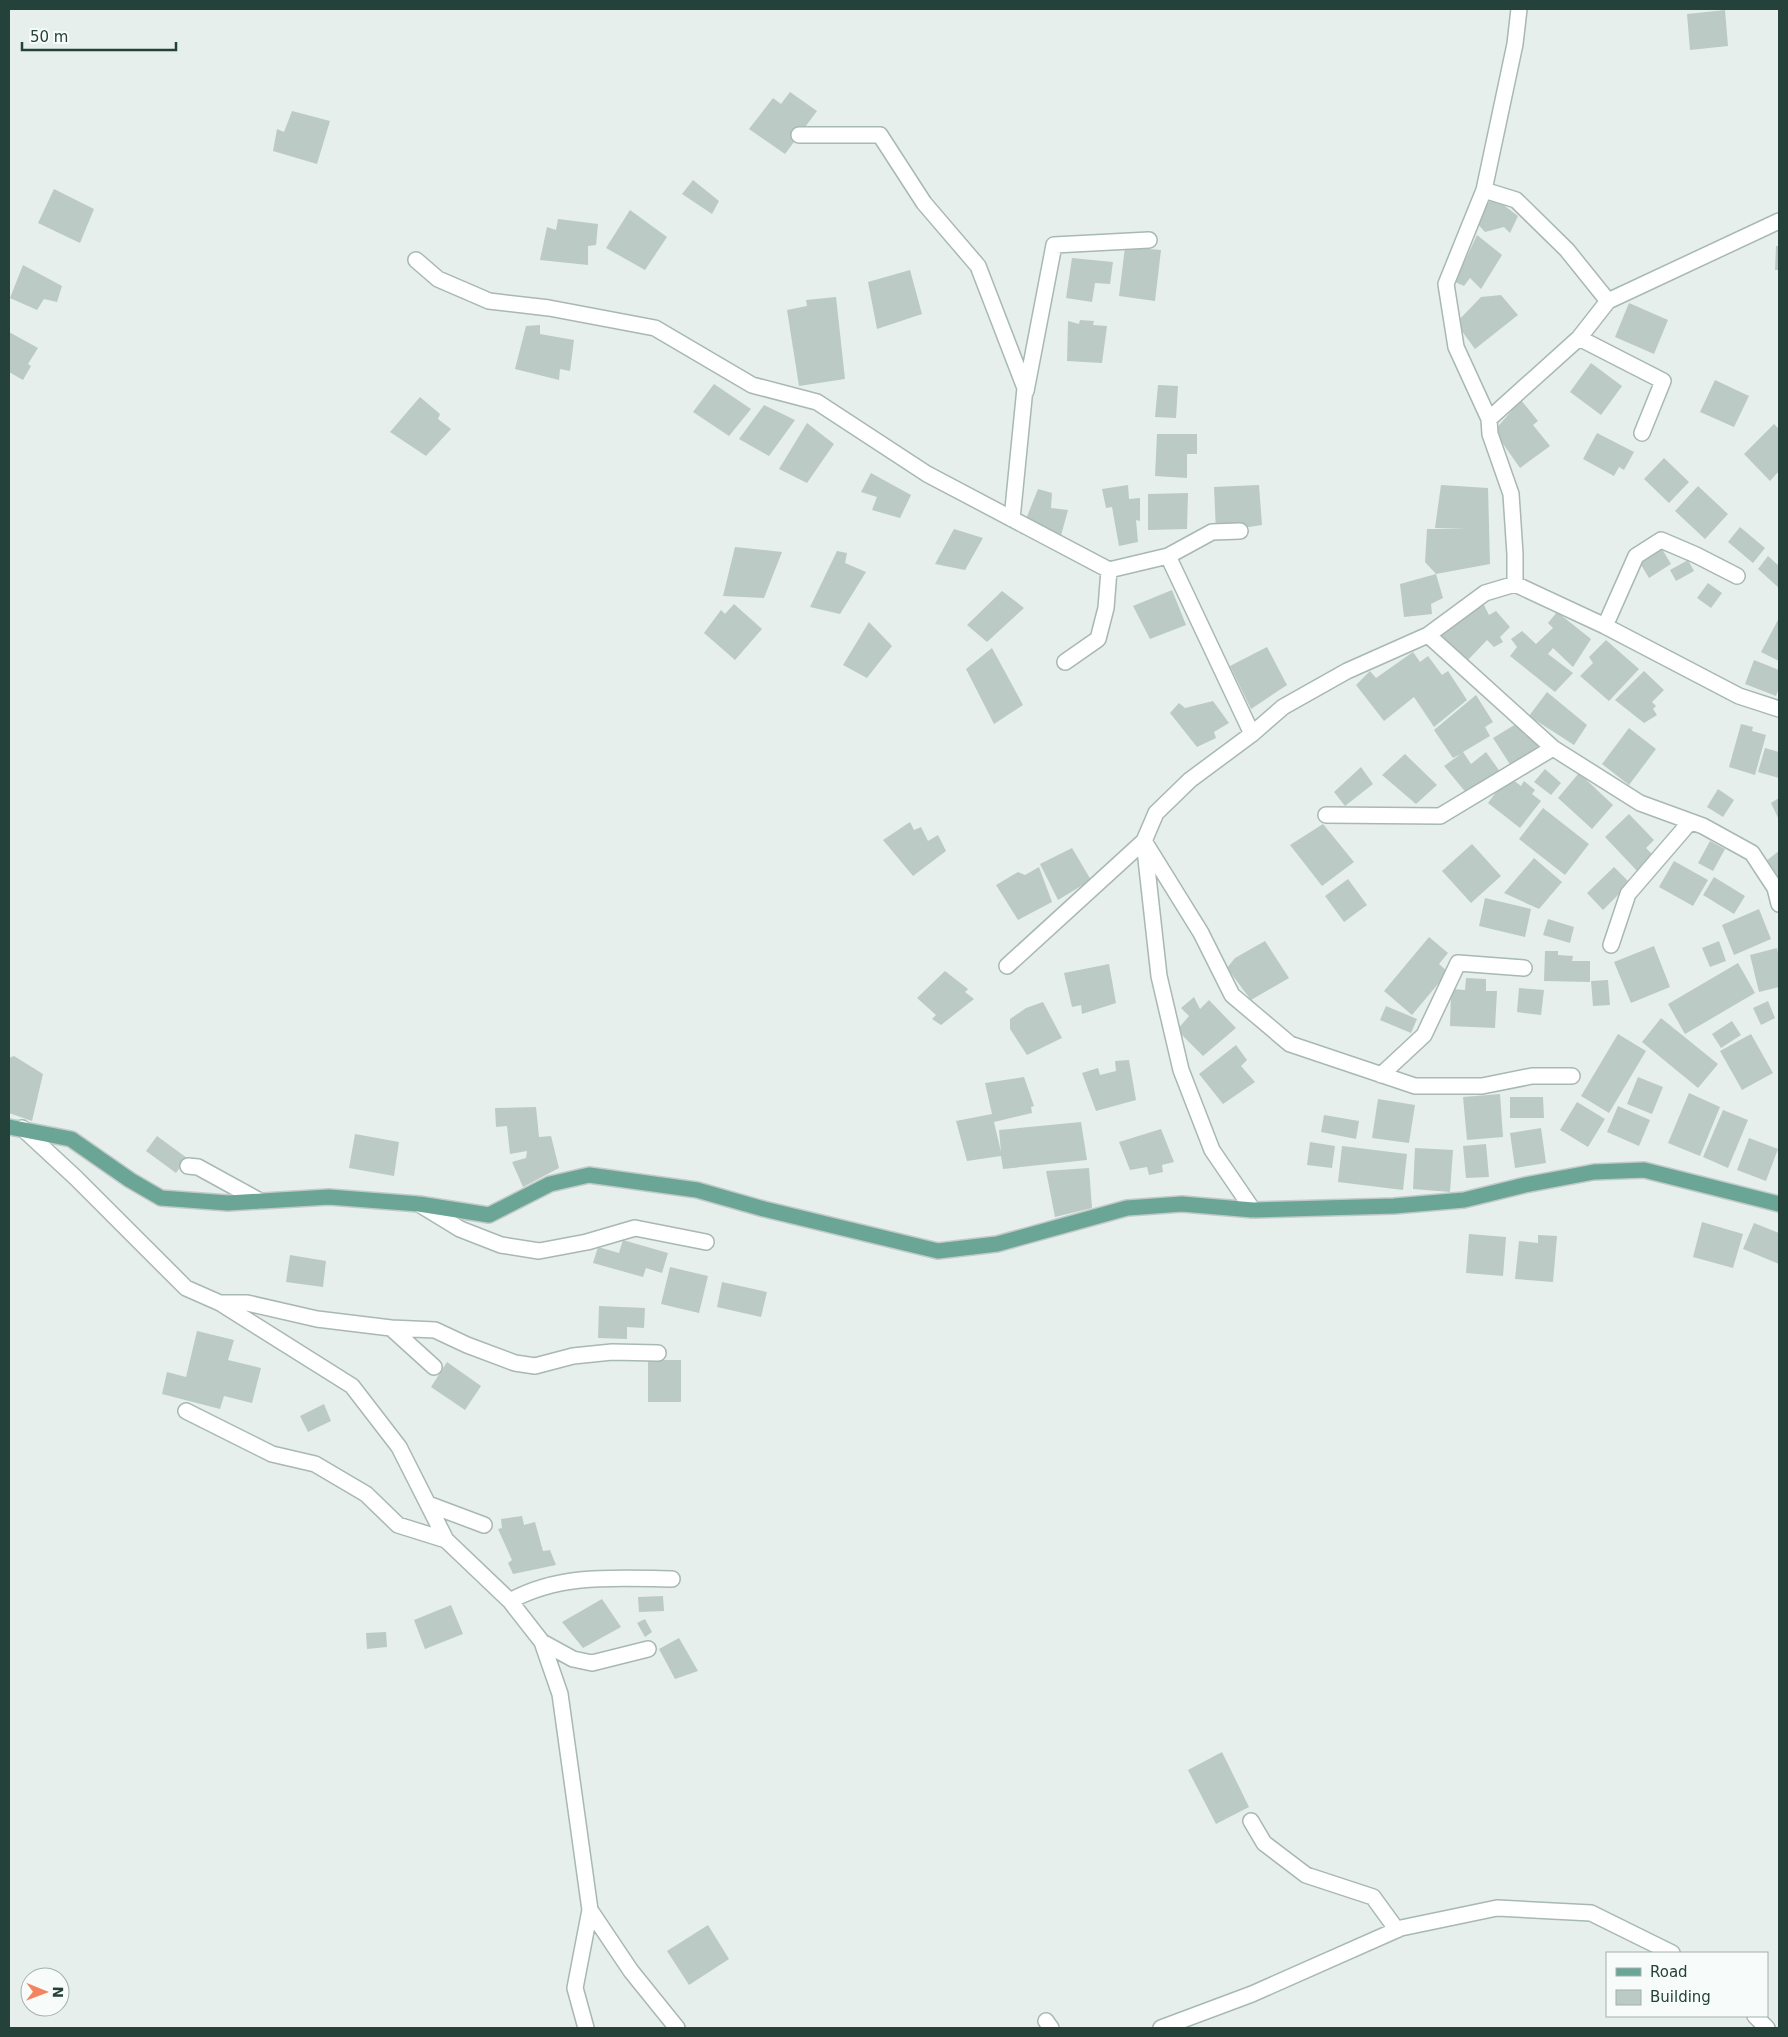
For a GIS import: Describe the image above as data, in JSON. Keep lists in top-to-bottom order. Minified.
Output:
{"legend":["Road","Building"],"scale_bar":"50 m","north":"right"}
